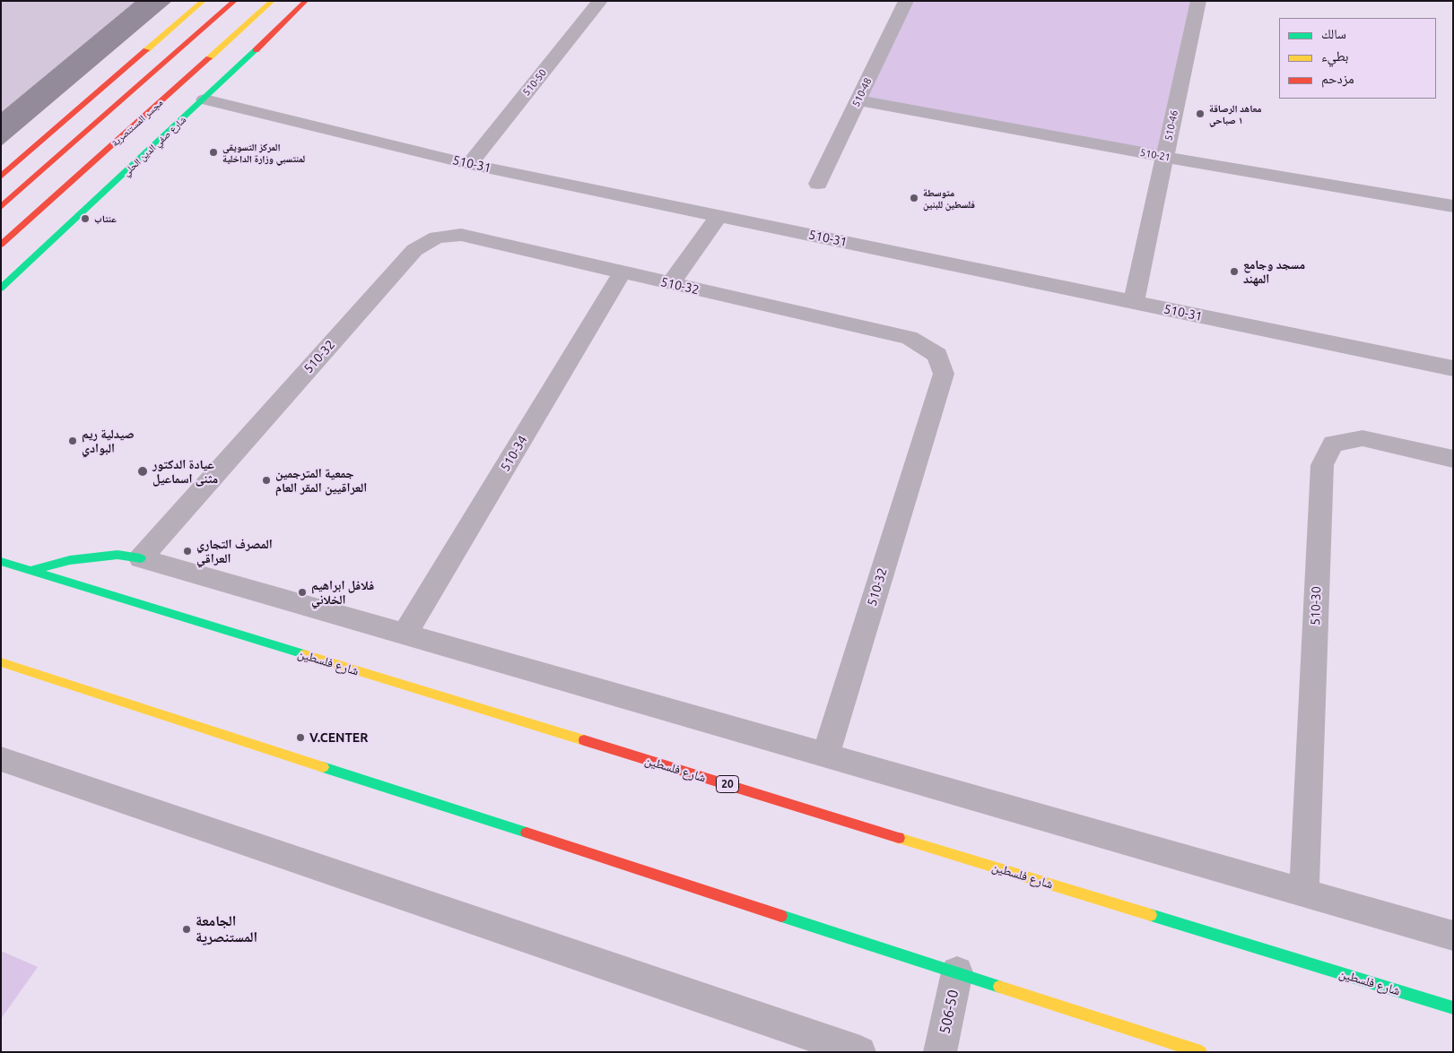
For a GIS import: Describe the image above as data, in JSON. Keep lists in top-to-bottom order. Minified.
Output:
{"streets":{"main road":["مجسر المستنصرية","شارع صفي الدين الحلي","شارع فلسطين","20"],"street":["510-50","510-48","510-46","510-21","510-31","510-32","510-34","510-30","506-50"]},"crossings":[["510-50","510-31"],["510-48","510-21"],["510-46","510-21"],["510-46","510-31"],["شارع صفي الدين الحلي","510-31"],["510-32","510-34"]],"places":["معاهد الرصاقة ١ صباحي","المركز التسويقي لمنتسبي وزارة الداخلية","متوسطة فلسطين للبنين","عنتاب","مسجد وجامع المهند","صيدلية ريم البوادي","عيادة الدكتور مثنى اسماعيل","جمعية المترجمين العراقيين المقر العام","المصرف التجاري العراقي","فلافل ابراهيم الخلاني","V.CENTER","الجامعة المستنصرية"],"legend":["سالك","بطيء","مزدحم"]}
